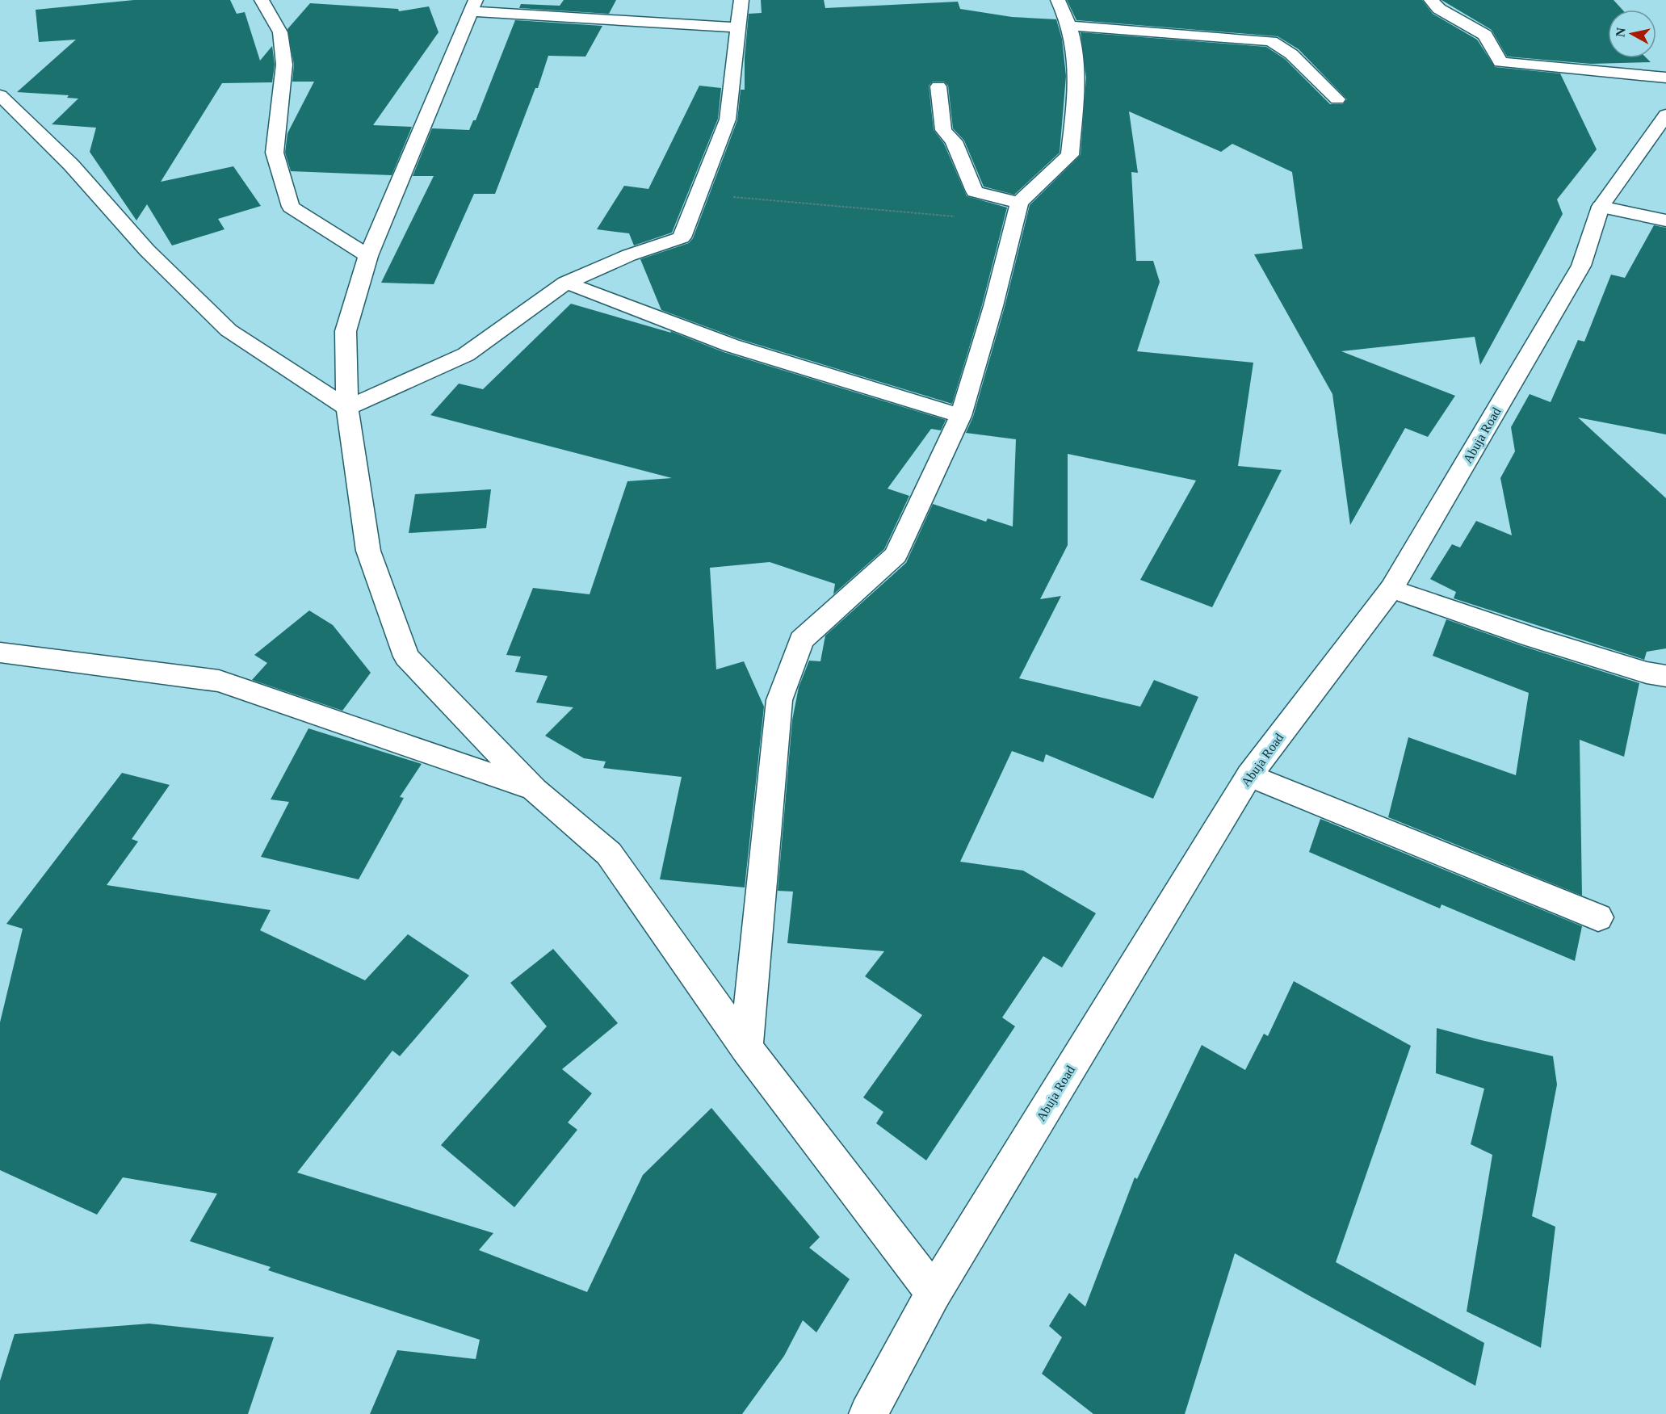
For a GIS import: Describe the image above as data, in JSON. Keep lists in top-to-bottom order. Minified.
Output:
{"streets":{"street":["Abuja Road"]},"north":"left"}
